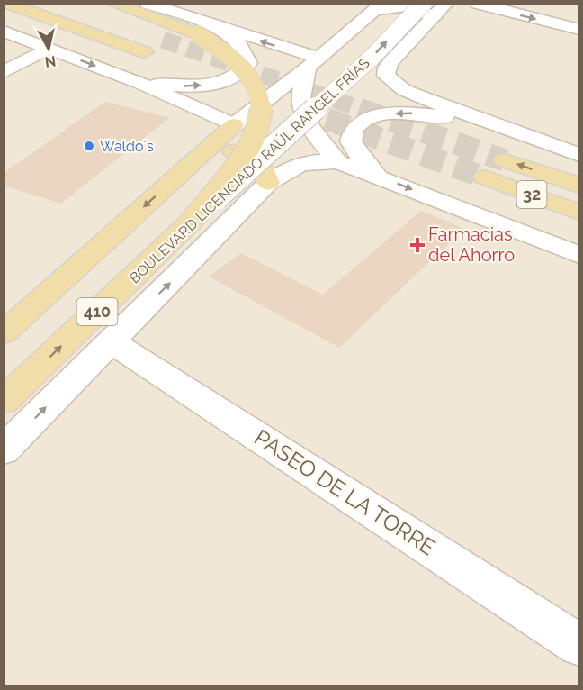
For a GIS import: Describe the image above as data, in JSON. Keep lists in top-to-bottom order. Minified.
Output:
{"streets":{"main road":["BOULEVARD LICENCIADO RAÚL RANGEL FRÍAS","32","410"],"street":["PASEO DE LA TORRE"]},"places":{"other":["Waldo´s"],"health":["Farmacias del Ahorro"]},"north":"bottom"}
